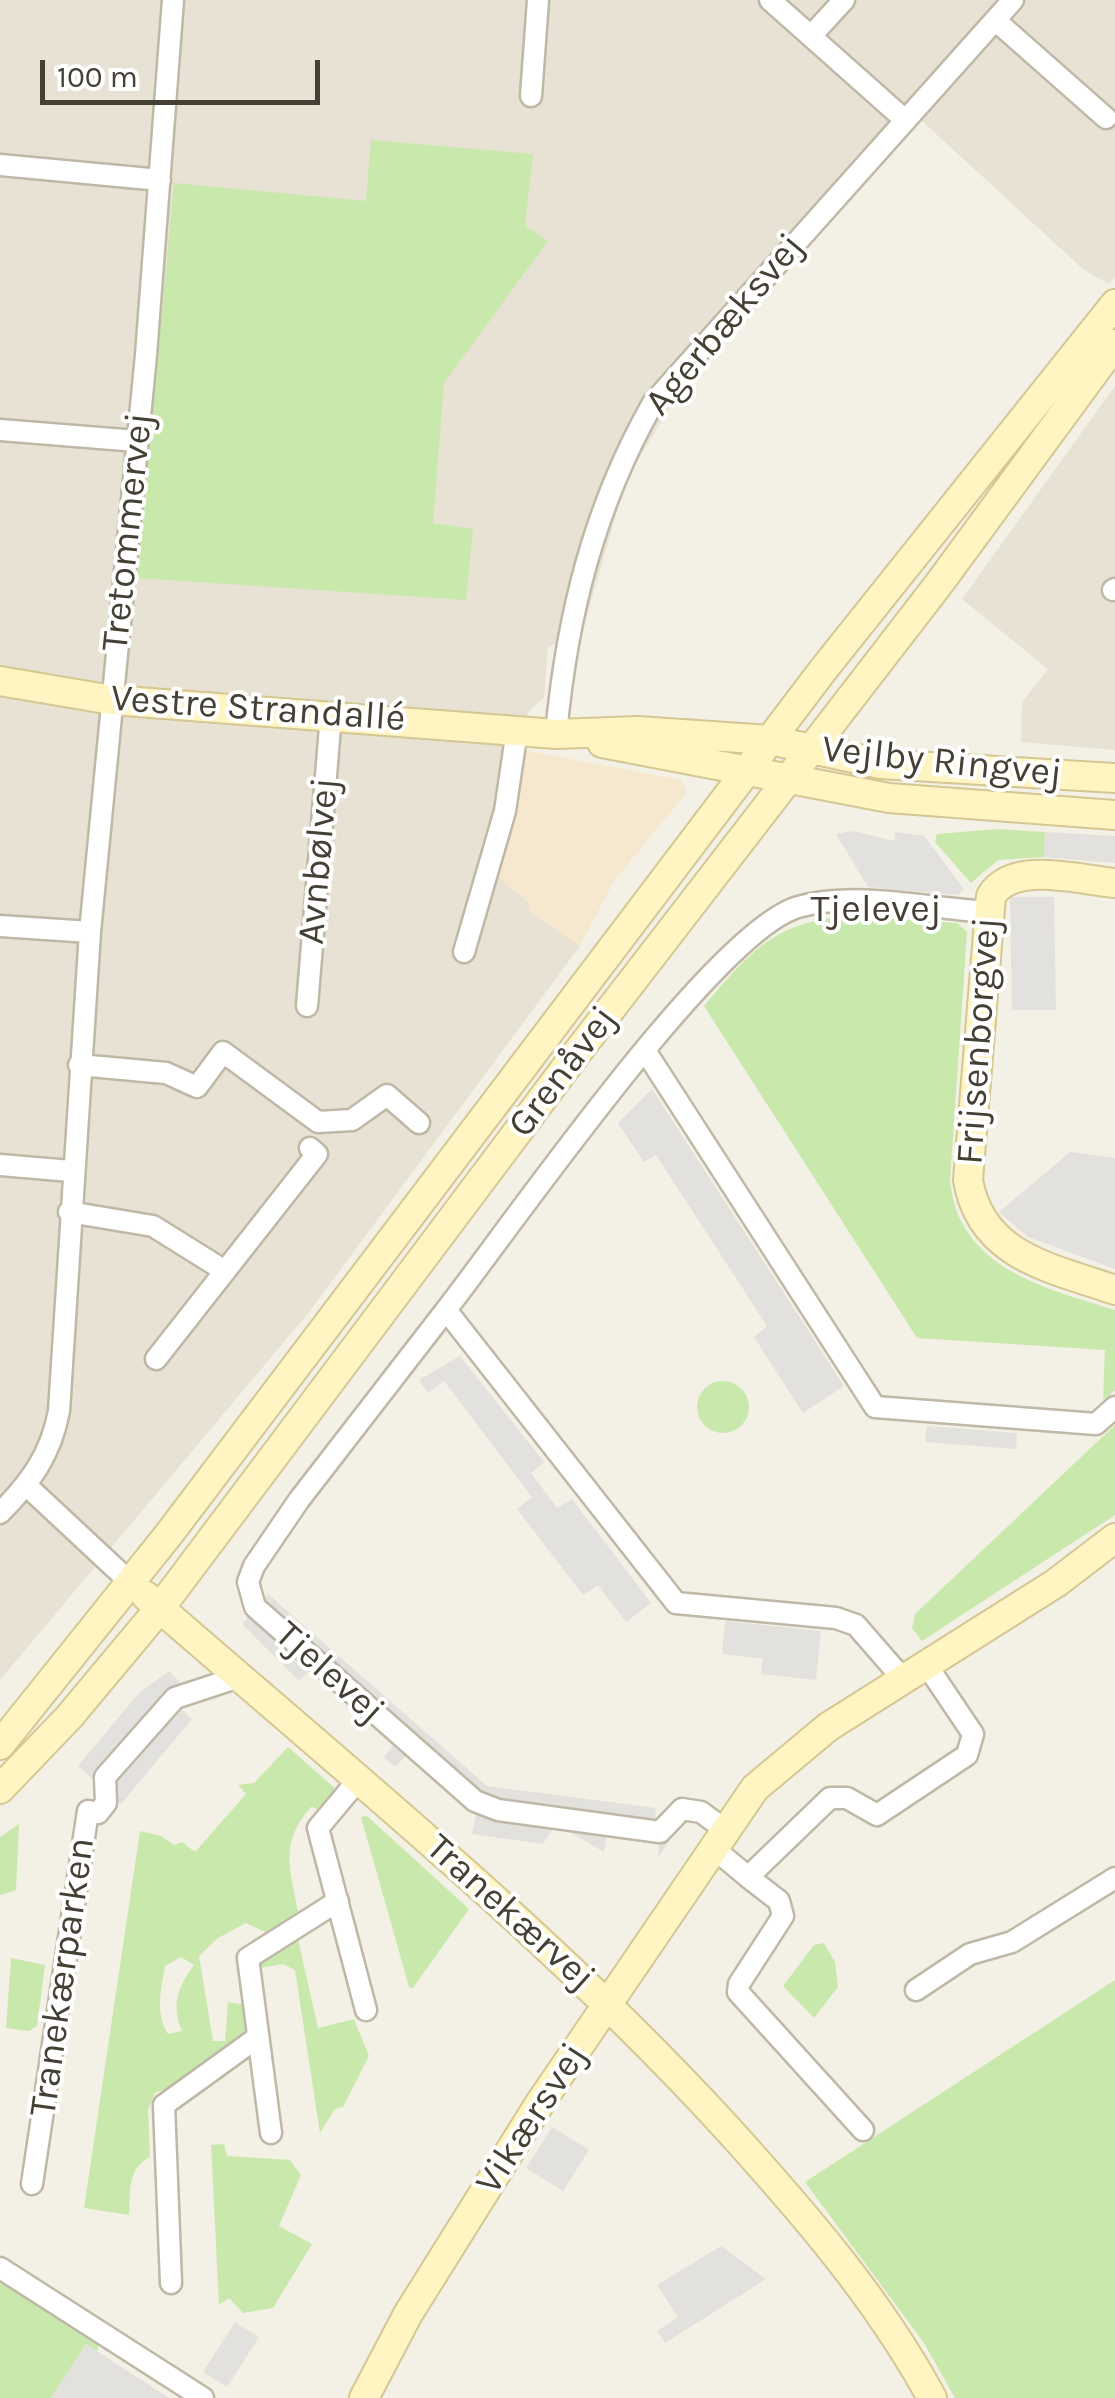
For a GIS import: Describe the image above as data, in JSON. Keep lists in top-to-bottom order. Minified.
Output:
{"streets":{"street":["Agerbæksvej","Tretommervej","Vestre Strandallé","Vejlby Ringvej","Avnbølvej","Tjelevej","Frijsenborgvej","Grenåvej","Tranekærvej","Tranekærparken","Vikærsvej"]},"crossings":[["Agerbæksvej","Vestre Strandallé"],["Tretommervej","Vestre Strandallé"],["Tretommervej","Tranekærvej"],["Vestre Strandallé","Vejlby Ringvej"],["Vestre Strandallé","Avnbølvej"],["Vestre Strandallé","Grenåvej"],["Vejlby Ringvej","Grenåvej"],["Tjelevej","Frijsenborgvej"],["Tjelevej","Vikærsvej"],["Grenåvej","Tranekærvej"],["Tranekærvej","Tranekærparken"],["Tranekærvej","Vikærsvej"]],"scale_bar":"100 m"}
